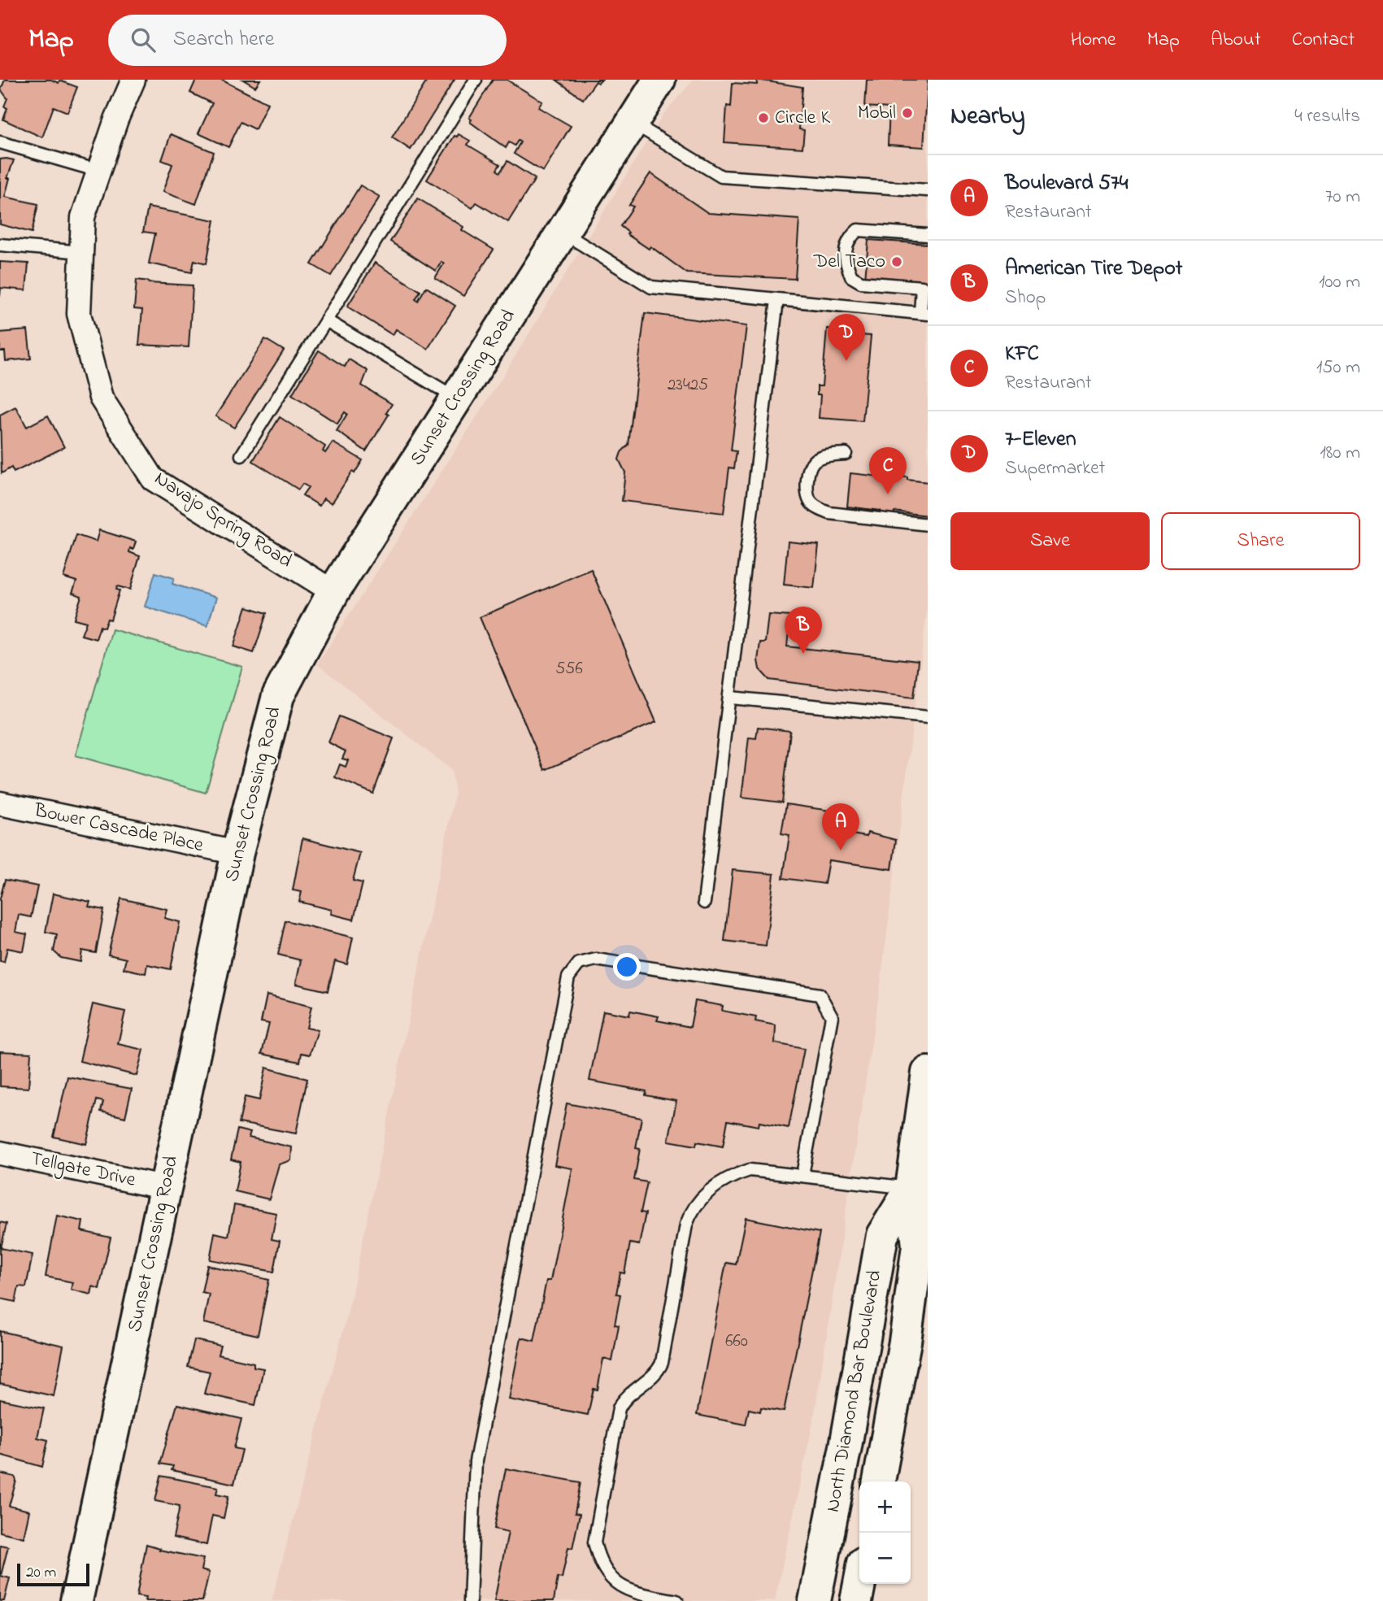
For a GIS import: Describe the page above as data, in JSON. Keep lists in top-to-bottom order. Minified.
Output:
{"streets":{"street":["Sunset Crossing Road","Navajo Spring Road","Bower Cascade Place","Tellgate Drive","North Diamond Bar Boulevard"]},"crossings":[["Sunset Crossing Road","Navajo Spring Road"],["Sunset Crossing Road","Bower Cascade Place"],["Sunset Crossing Road","Tellgate Drive"]],"places":["Mobil","Circle K","Del Taco"],"house_numbers":["23425","556","660"],"scale_bar":"20 m","page":{"header":"Map","search":"Search here","nav":["Home","Map","About","Contact"],"heading":["Nearby","4 results"],"list":[{"mark":"A","name":"Boulevard 574","note":"Restaurant","value":"70 m"},{"mark":"B","name":"American Tire Depot","note":"Shop","value":"100 m"},{"mark":"C","name":"KFC","note":"Restaurant","value":"150 m"},{"mark":"D","name":"7-Eleven","note":"Supermarket","value":"180 m"}],"pins":["D","C","B","A"],"buttons":["Save","Share"],"map_buttons":["+","−"],"scale":"20 m"}}
